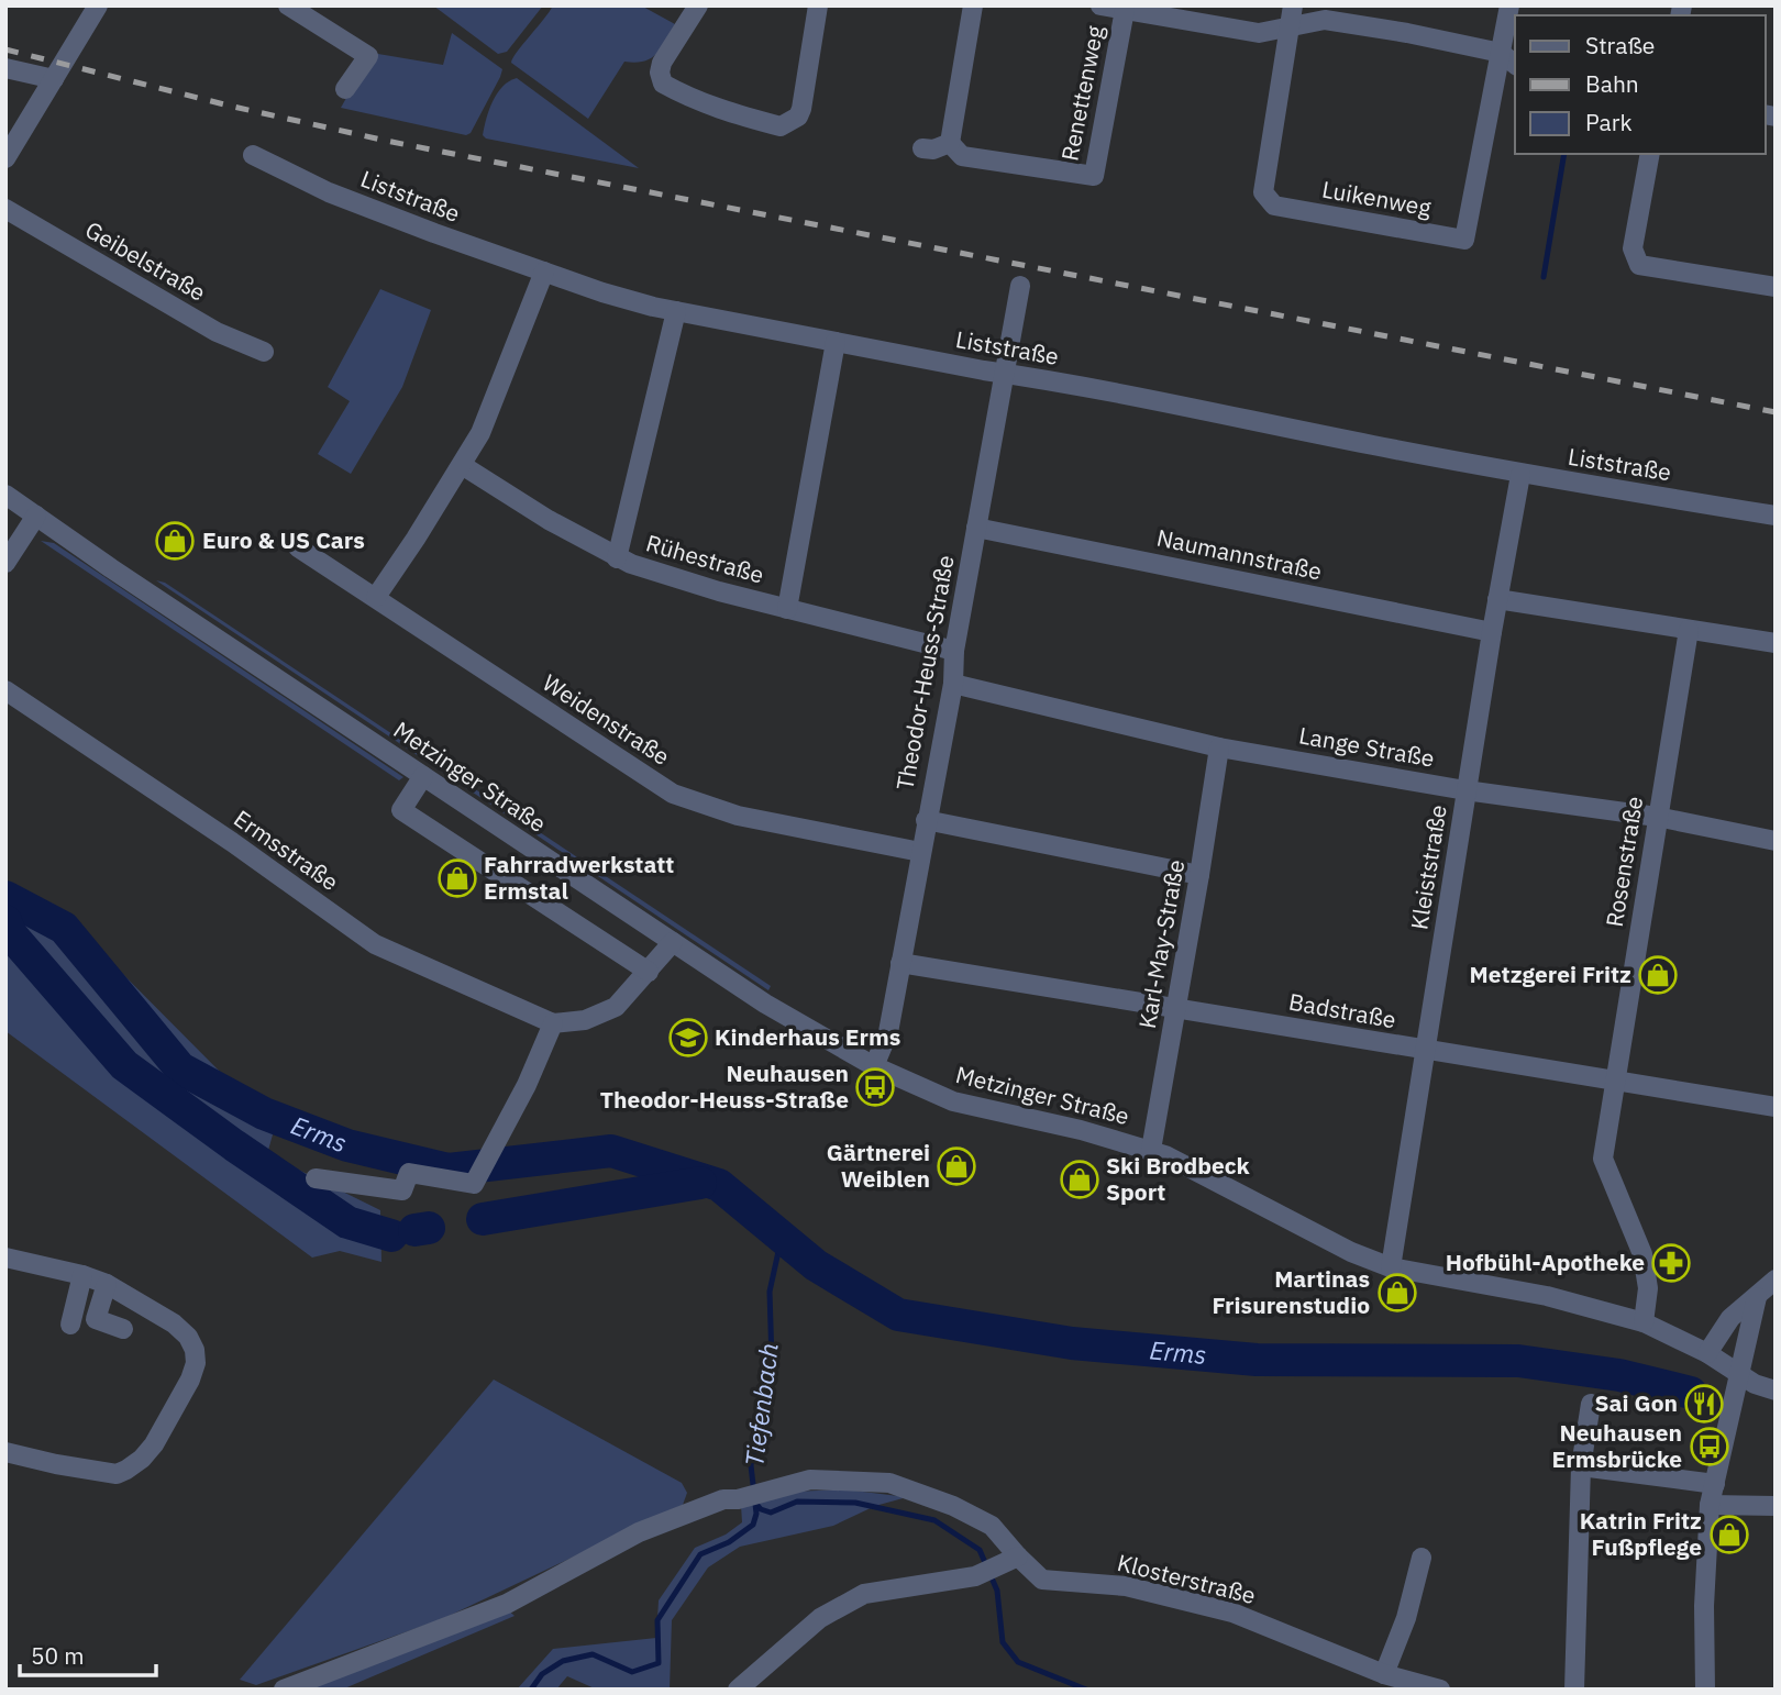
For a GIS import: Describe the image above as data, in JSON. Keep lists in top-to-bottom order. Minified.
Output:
{"streets":{"street":["Renettenweg","Liststraße","Luikenweg","Geibelstraße","Naumannstraße","Rühestraße","Theodor-Heuss-Straße","Weidenstraße","Lange Straße","Metzinger Straße","Ermsstraße","Rosenstraße","Kleiststraße","Karl-May-Straße","Badstraße","Klosterstraße"]},"crossings":[["Liststraße","Theodor-Heuss-Straße"],["Liststraße","Kleiststraße"],["Naumannstraße","Theodor-Heuss-Straße"],["Naumannstraße","Kleiststraße"],["Rühestraße","Theodor-Heuss-Straße"],["Theodor-Heuss-Straße","Weidenstraße"],["Theodor-Heuss-Straße","Lange Straße"],["Theodor-Heuss-Straße","Metzinger Straße"],["Theodor-Heuss-Straße","Badstraße"],["Lange Straße","Rosenstraße"],["Lange Straße","Kleiststraße"],["Lange Straße","Karl-May-Straße"],["Metzinger Straße","Rosenstraße"],["Metzinger Straße","Kleiststraße"],["Metzinger Straße","Karl-May-Straße"],["Rosenstraße","Badstraße"],["Kleiststraße","Badstraße"],["Karl-May-Straße","Badstraße"]],"water":["Erms","Tiefenbach"],"places":{"shop":["Euro & US Cars","Fahrradwerkstatt Ermstal","Metzgerei Fritz","Gärtnerei Weiblen","Ski Brodbeck Sport","Martinas Frisurenstudio","Katrin Fritz Fußpflege"],"school or university":["Kinderhaus Erms"],"bus stop":["Neuhausen Theodor-Heuss-Straße","Neuhausen Ermsbrücke"],"pharmacy":["Hofbühl-Apotheke"],"restaurant":["Sai Gon"]},"legend":["Straße","Bahn","Park"],"scale_bar":"50 m"}
